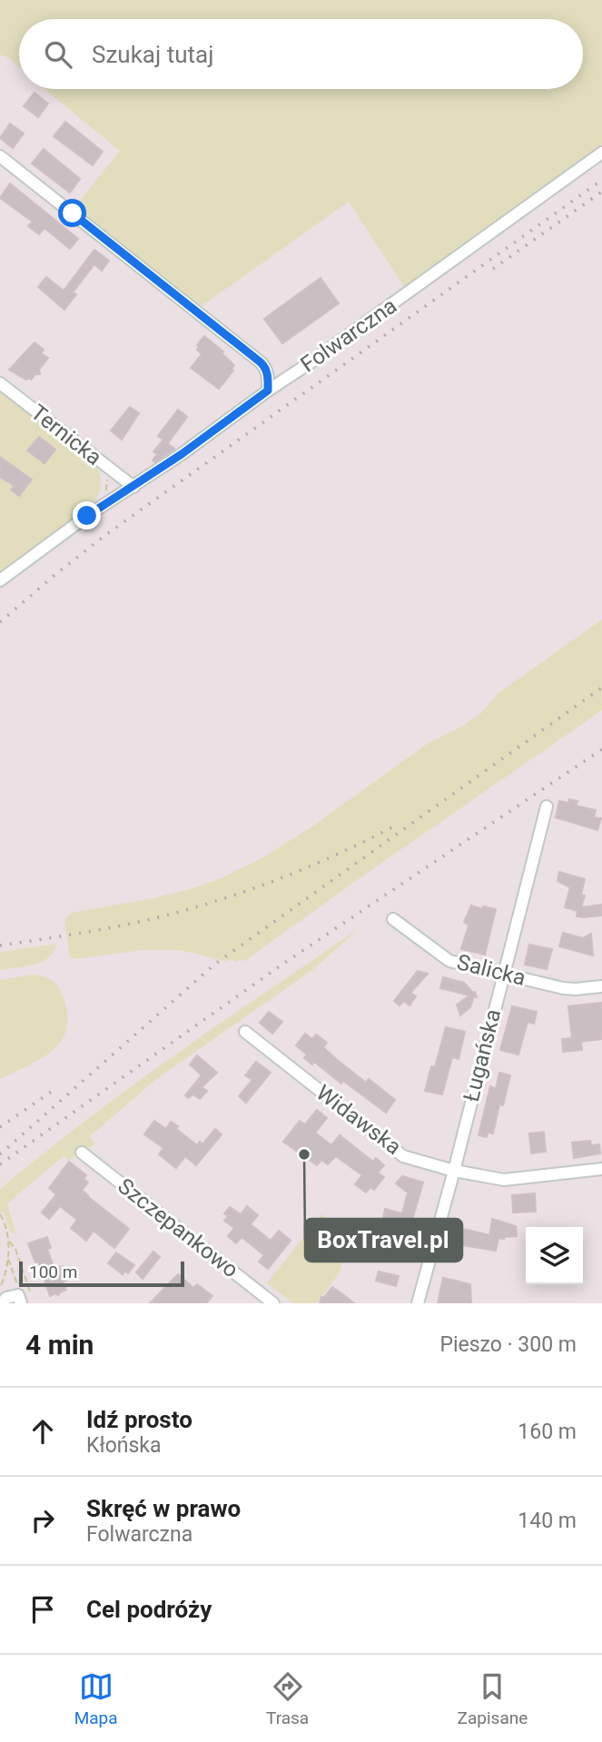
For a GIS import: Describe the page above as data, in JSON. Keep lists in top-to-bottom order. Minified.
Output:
{"streets":{"street":["Folwarczna","Ternicka","Salicka","Ługańska","Widawska","Szczepankowo"]},"crossings":[["Folwarczna","Ternicka"],["Salicka","Ługańska"],["Ługańska","Widawska"]],"places":["BoxTravel.pl"],"scale_bar":"100 m","page":{"search":"Szukaj tutaj","scale":"100 m","heading":["4 min","Pieszo · 300 m"],"list":[["Idź prosto","Kłońska","160 m"],["Skręć w prawo","Folwarczna","140 m"],"Cel podróży"],"nav":["Mapa","Trasa","Zapisane"]}}
